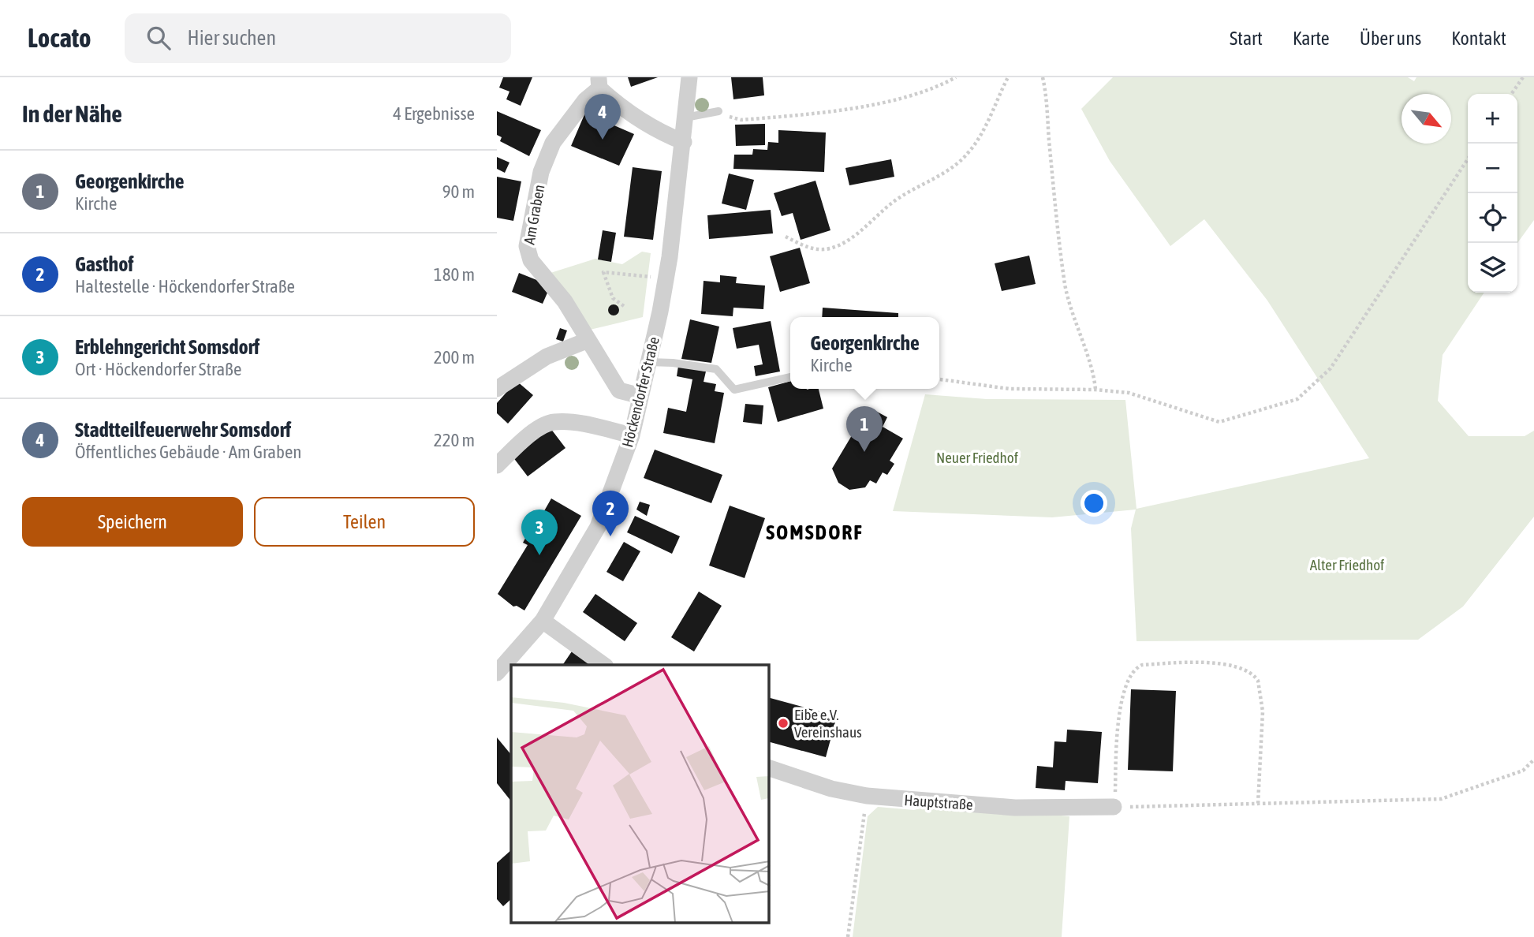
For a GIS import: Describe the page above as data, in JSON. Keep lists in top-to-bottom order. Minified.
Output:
{"streets":{"street":["Am Graben","Höckendorfer Straße","Hauptstraße"]},"crossings":[["Am Graben","Höckendorfer Straße"]],"districts":["SOMSDORF"],"parks":["Neuer Friedhof","Alter Friedhof"],"places":["Eibe e.V. Vereinshaus"],"north":"bottom right","page":{"header":"Locato","search":"Hier suchen","nav":["Start","Karte","Über uns","Kontakt"],"heading":["In der Nähe","4 Ergebnisse"],"map_buttons":["+","−"],"pins":["4","1","2","3"],"list":[{"mark":"1","name":"Georgenkirche","note":"Kirche","value":"90 m"},{"mark":"2","name":"Gasthof","note":"Haltestelle · Höckendorfer Straße","value":"180 m"},{"mark":"3","name":"Erblehngericht Somsdorf","note":"Ort · Höckendorfer Straße","value":"200 m"},{"mark":"4","name":"Stadtteilfeuerwehr Somsdorf","note":"Öffentliches Gebäude · Am Graben","value":"220 m"}],"popup":["Georgenkirche","Kirche"],"buttons":["Speichern","Teilen"]}}
